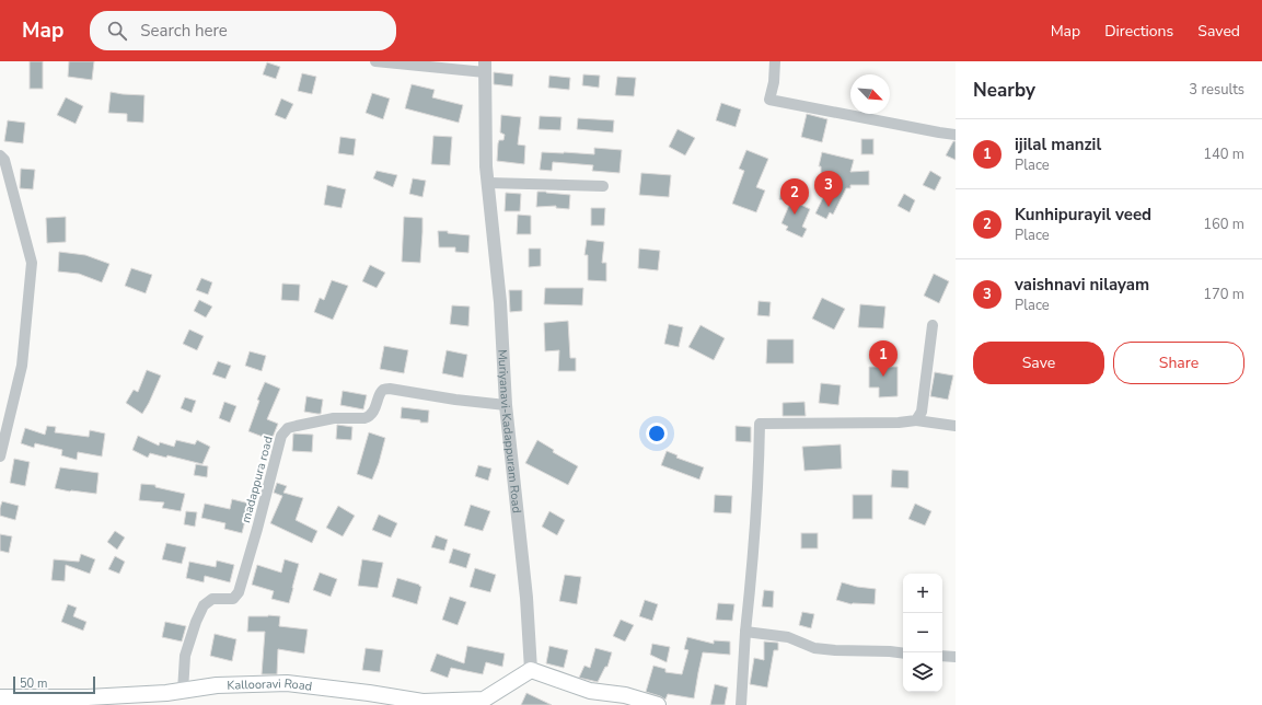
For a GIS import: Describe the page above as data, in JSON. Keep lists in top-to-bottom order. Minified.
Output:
{"streets":{"main road":["Kallooravi Road"],"street":["Muriyanavi-Kadappuram Road","madappura road"]},"crossings":[["Muriyanavi-Kadappuram Road","madappura road"],["Muriyanavi-Kadappuram Road","Kallooravi Road"],["madappura road","Kallooravi Road"]],"scale_bar":"50 m","north":"bottom right","page":{"header":"Map","search":"Search here","nav":["Map","Directions","Saved"],"heading":["Nearby","3 results"],"list":[{"mark":"1","name":"ijilal manzil","note":"Place","value":"140 m"},{"mark":"2","name":"Kunhipurayil veed","note":"Place","value":"160 m"},{"mark":"3","name":"vaishnavi nilayam","note":"Place","value":"170 m"}],"pins":["3","2","1"],"buttons":["Save","Share"],"map_buttons":["+","−"],"scale":"50 m"}}
